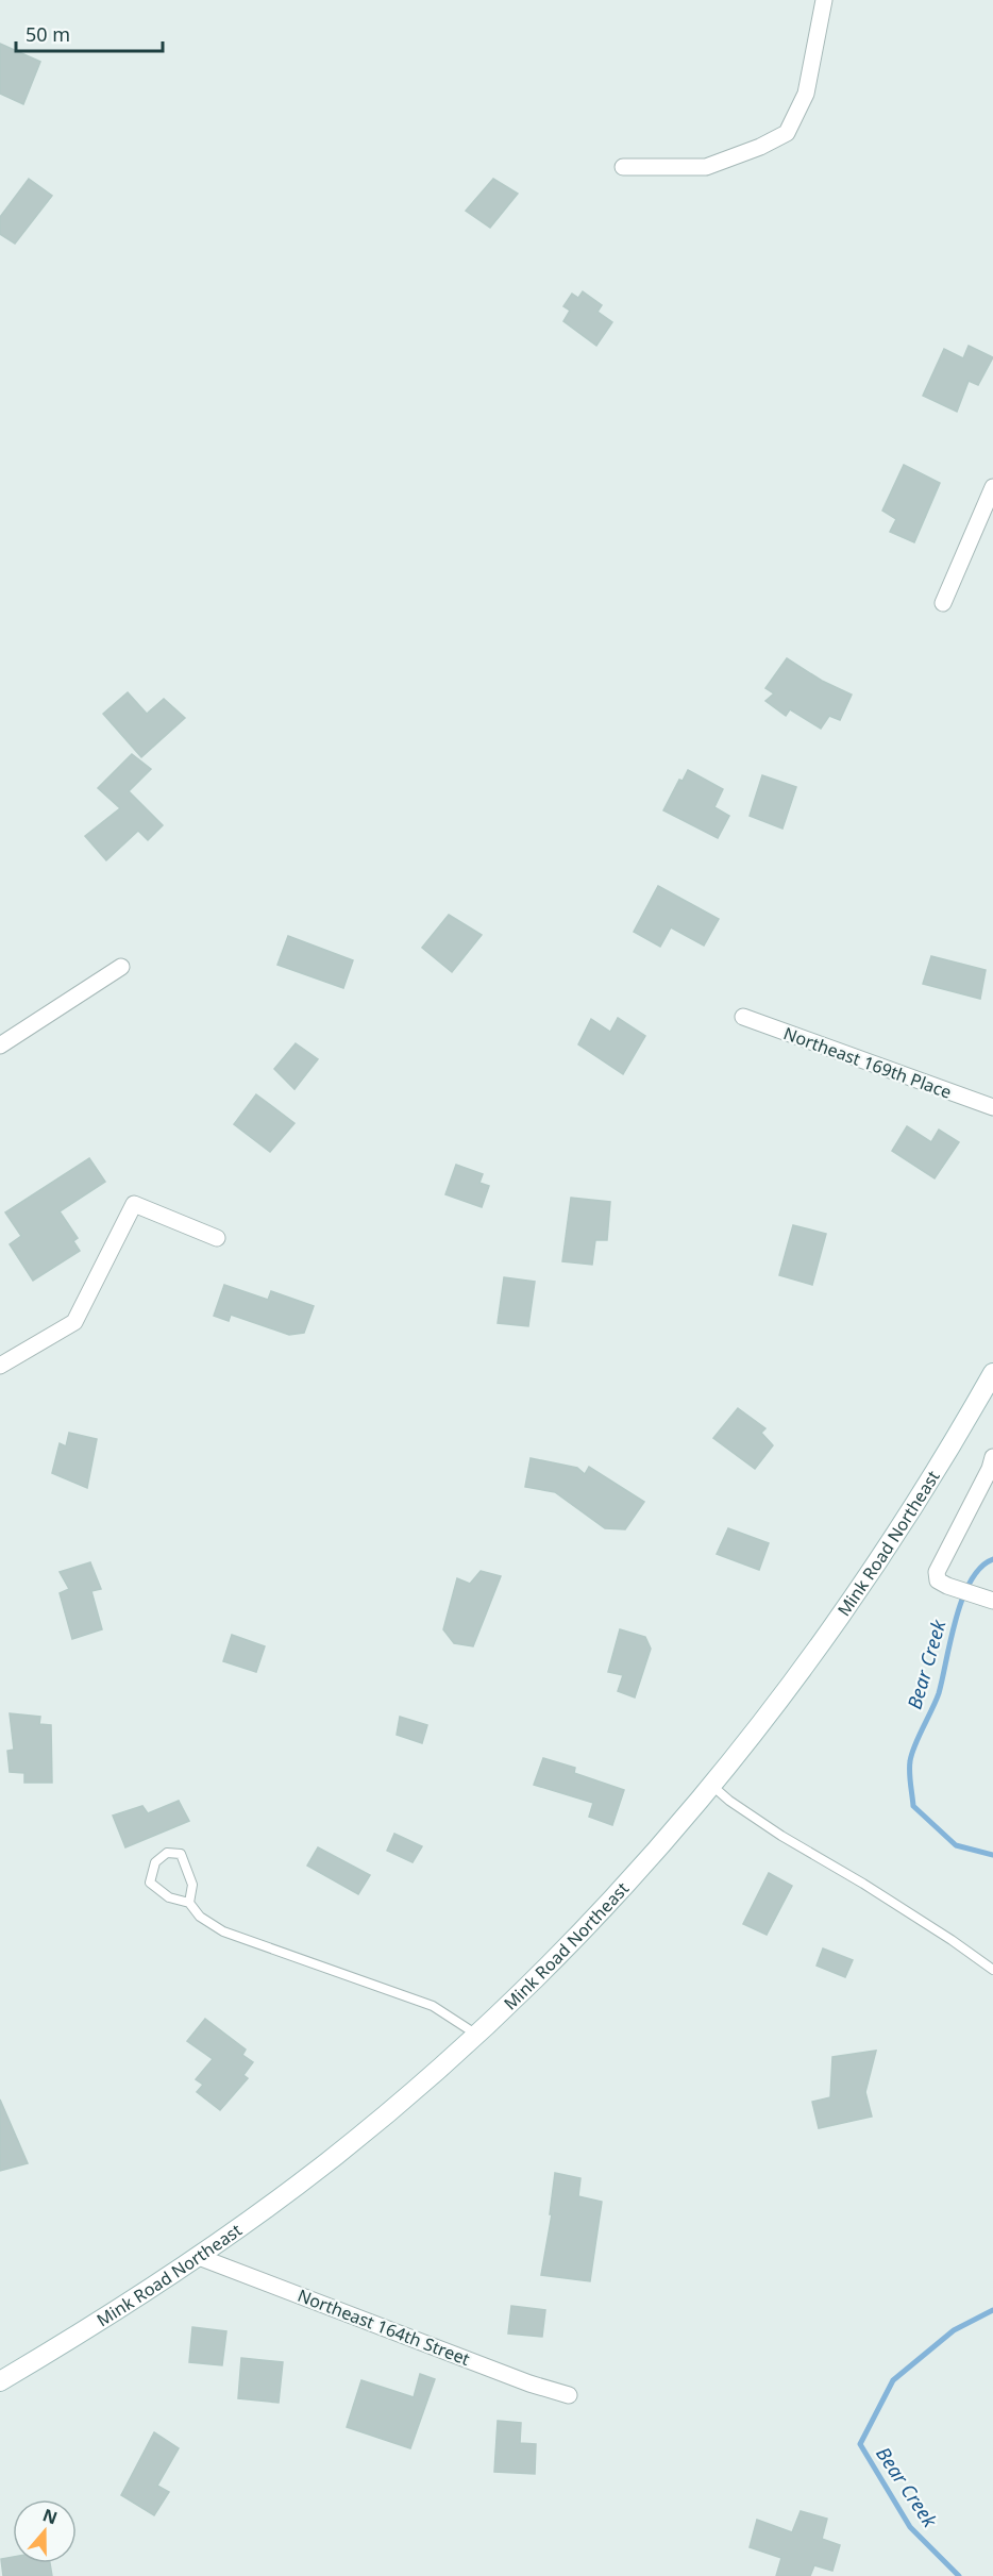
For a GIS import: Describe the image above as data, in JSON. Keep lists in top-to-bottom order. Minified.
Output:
{"streets":{"street":["Northeast 169th Place","Mink Road Northeast","Northeast 164th Street"]},"crossings":[["Mink Road Northeast","Northeast 164th Street"]],"water":["Bear Creek"],"scale_bar":"50 m","north":"top"}
